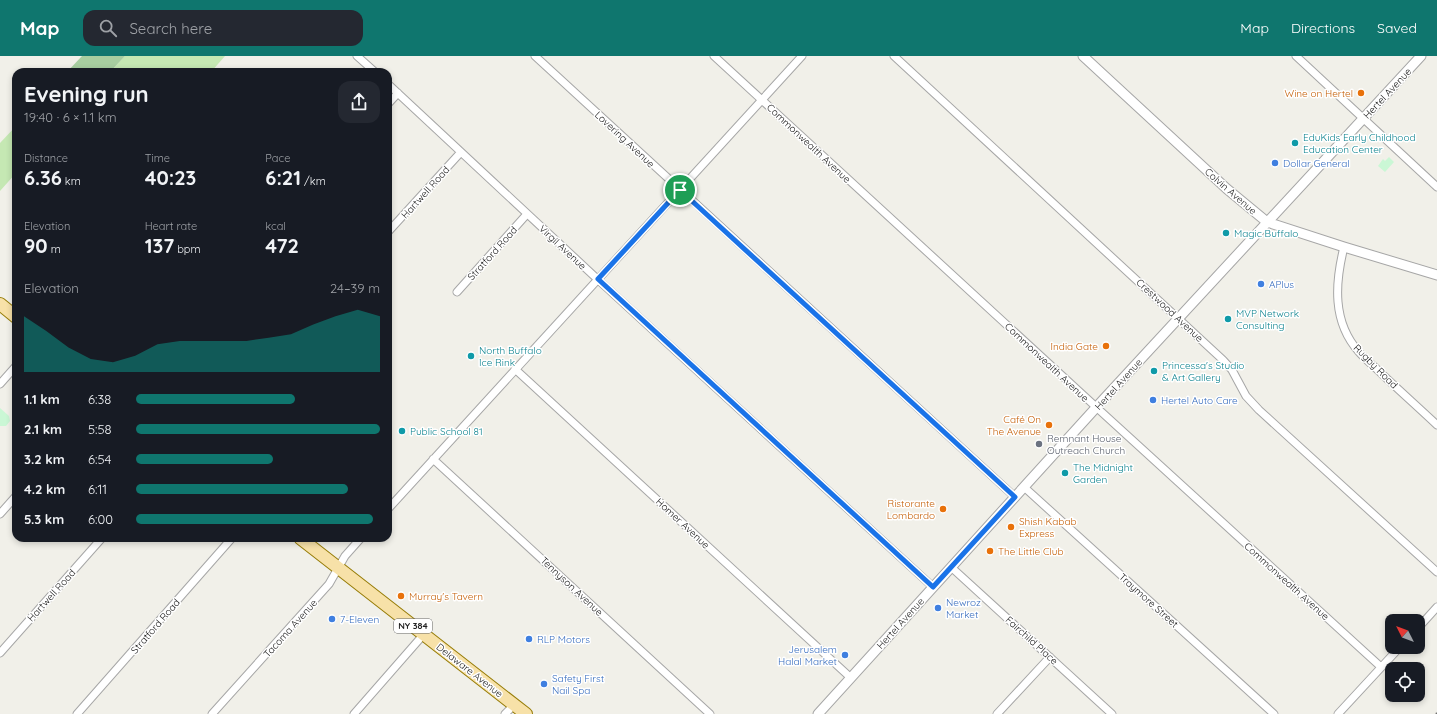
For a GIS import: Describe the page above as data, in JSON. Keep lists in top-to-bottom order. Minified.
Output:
{"streets":{"main road":["NY 384","Delaware Avenue"],"street":["Hertel Avenue","Lovering Avenue","Commonwealth Avenue","Colvin Avenue","Hartwell Road","Virgil Avenue","Stratford Road","Crestwood Avenue","Rugby Road","Homer Avenue","Tennyson Avenue","Traymore Street","Tacoma Avenue","Fairchild Place"]},"crossings":[["Hertel Avenue","Lovering Avenue"],["Hertel Avenue","Commonwealth Avenue"],["Hertel Avenue","Colvin Avenue"],["Hertel Avenue","Virgil Avenue"],["Hertel Avenue","Crestwood Avenue"],["Hertel Avenue","Homer Avenue"],["Hertel Avenue","Traymore Street"],["Hertel Avenue","Fairchild Place"],["Colvin Avenue","Rugby Road"],["Hartwell Road","Virgil Avenue"],["Virgil Avenue","Stratford Road"],["Tacoma Avenue","Delaware Avenue"]],"places":["Wine on Hertel","EduKids Early Childhood Education Center","Dollar General","Magic Buffalo","APlus","MVP Network Consulting","India Gate","North Buffalo Ice Rink","Princessa's Studio & Art Gallery","Hertel Auto Care","Café On The Avenue","Public School 81","Remnant House Outreach Church","The Midnight Garden","Ristorante Lombardo","Shish Kabab Express","The Little Club","Murray's Tavern","Newroz Market","7-Eleven","RLP Motors","Jerusalem Halal Market","Safety First Nail Spa"],"north":"top left","page":{"header":"Map","search":"Search here","nav":["Map","Directions","Saved"],"heading":["Evening run","19:40 · 6 × 1.1 km"],"stats":[["Distance","6.36 km"],["Time","40:23"],["Pace","6:21 /km"],["Elevation","90 m"],["Heart rate","137 bpm"],["kcal","472"]],"chart":["Elevation","24–39 m"],"list":[{"name":"1.1 km","note":"6:38"},{"name":"2.1 km","note":"5:58"},{"name":"3.2 km","note":"6:54"},{"name":"4.2 km","note":"6:11"},{"name":"5.3 km","note":"6:00"}]}}
